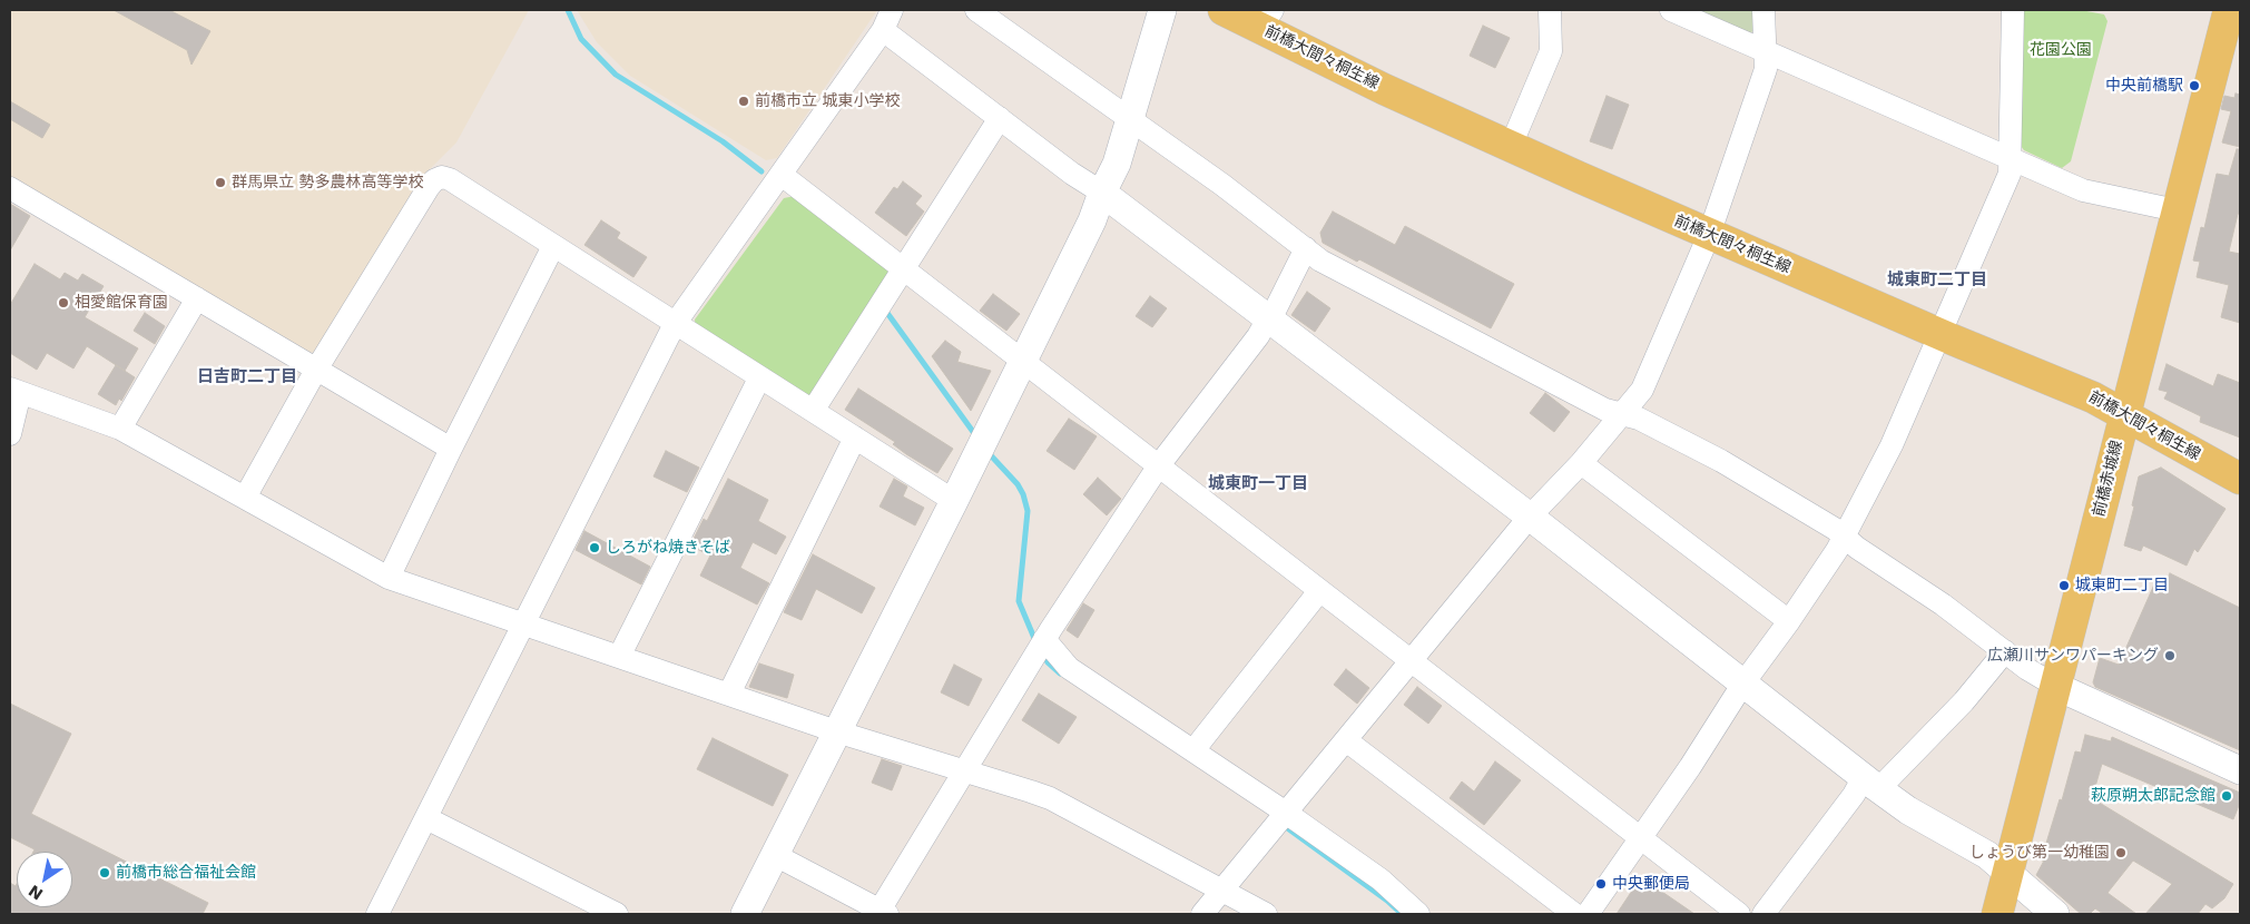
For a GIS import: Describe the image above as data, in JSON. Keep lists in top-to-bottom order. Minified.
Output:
{"streets":{"main road":["前橋大間々桐生線","前橋赤城線"]},"crossings":[["前橋大間々桐生線","前橋赤城線"]],"districts":["城東町二丁目","日吉町二丁目","城東町一丁目"],"parks":["花園公園"],"places":["中央前橋駅","前橋市立 城東小学校","群馬県立 勢多農林高等学校","相愛館保育園","しろがね焼きそば","城東町二丁目","広瀬川サンワパーキング","萩原朔太郎記念館","しょうび第一幼稚園","前橋市総合福祉会館","中央郵便局"],"north":"bottom left"}
